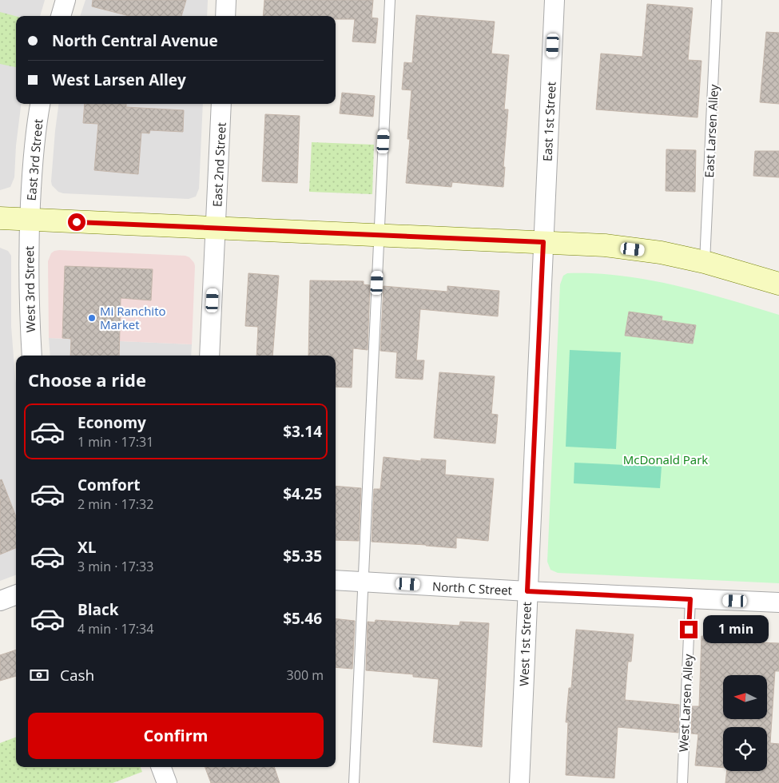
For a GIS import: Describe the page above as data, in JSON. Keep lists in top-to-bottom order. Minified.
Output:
{"streets":{"street":["East 1st Street","East 3rd Street","East 2nd Street","West 3rd Street","North C Street","West 1st Street"],"lane":["East Larsen Alley","West Larsen Alley"]},"crossings":[["East 1st Street","West 1st Street"],["East 3rd Street","West 3rd Street"],["North C Street","West 1st Street"],["North C Street","West Larsen Alley"]],"parks":["McDonald Park"],"places":["Mi Ranchito Market"],"north":"left","page":{"banner":["North Central Avenue","West Larsen Alley"],"heading":"Choose a ride","list":[{"name":"Economy","note":"1 min · 17:31","value":"$3.14"},{"name":"Comfort","note":"2 min · 17:32","value":"$4.25"},{"name":"XL","note":"3 min · 17:33","value":"$5.35"},{"name":"Black","note":"4 min · 17:34","value":"$5.46"}],"bubble":"1 min","pay":["Cash","300 m"],"buttons":"Confirm"}}
